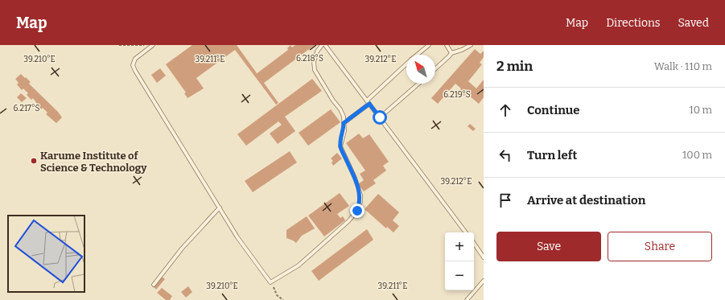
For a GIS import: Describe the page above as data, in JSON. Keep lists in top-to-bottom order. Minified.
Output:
{"places":["Karume Institute of Science & Technology"],"north":"top left","page":{"header":"Map","nav":["Map","Directions","Saved"],"heading":["2 min","Walk · 110 m"],"list":[["Continue","10 m"],["Turn left","100 m"],"Arrive at destination"],"buttons":["Save","Share"],"map_buttons":["+","−"]},"coordinates":["6.218°S","39.210°E","39.211°E","39.212°E","6.219°S","6.217°S"]}
